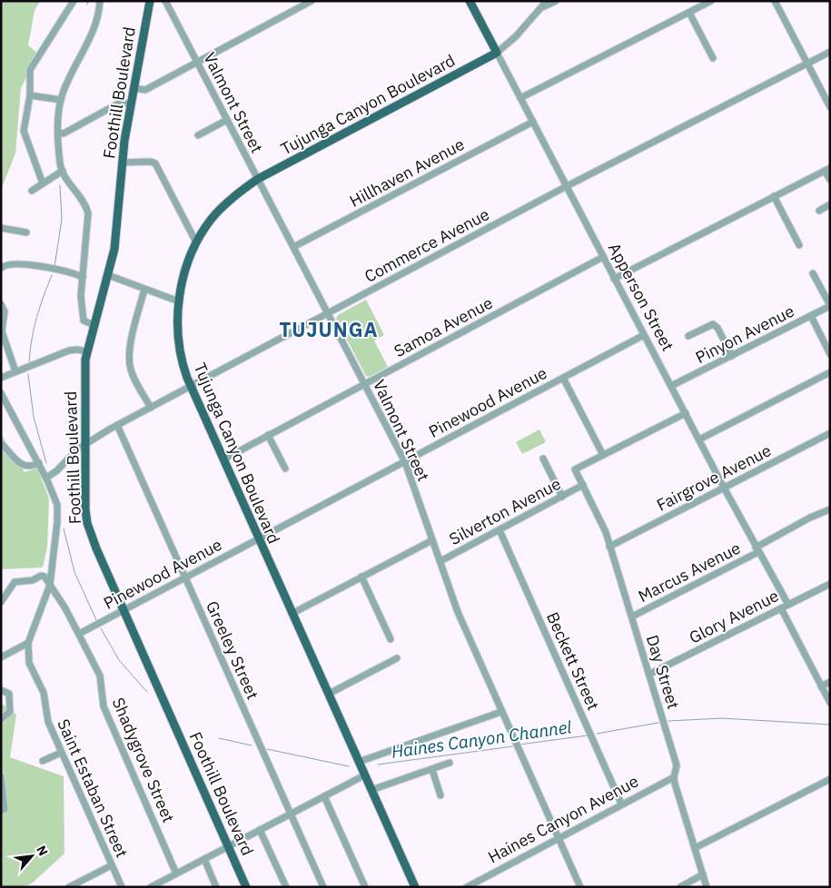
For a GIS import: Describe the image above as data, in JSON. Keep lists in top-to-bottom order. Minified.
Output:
{"streets":{"main road":["Foothill Boulevard","Tujunga Canyon Boulevard","Apperson Street"],"street":["Valmont Street","Hillhaven Avenue","Commerce Avenue","Samoa Avenue","Pinyon Avenue","Pinewood Avenue","Fairgrove Avenue","Silverton Avenue","Marcus Avenue","Glory Avenue","Greeley Street","Beckett Street","Day Street","Shadygrove Street","Saint Estaban Street","Haines Canyon Avenue"]},"crossings":[["Foothill Boulevard","Commerce Avenue"],["Foothill Boulevard","Pinewood Avenue"],["Valmont Street","Tujunga Canyon Boulevard"],["Valmont Street","Hillhaven Avenue"],["Valmont Street","Commerce Avenue"],["Valmont Street","Samoa Avenue"],["Valmont Street","Pinewood Avenue"],["Valmont Street","Silverton Avenue"],["Valmont Street","Haines Canyon Avenue"],["Tujunga Canyon Boulevard","Commerce Avenue"],["Tujunga Canyon Boulevard","Apperson Street"],["Tujunga Canyon Boulevard","Samoa Avenue"],["Tujunga Canyon Boulevard","Pinewood Avenue"],["Tujunga Canyon Boulevard","Silverton Avenue"],["Hillhaven Avenue","Apperson Street"],["Commerce Avenue","Apperson Street"],["Commerce Avenue","Greeley Street"],["Commerce Avenue","Saint Estaban Street"],["Apperson Street","Samoa Avenue"],["Apperson Street","Pinyon Avenue"],["Apperson Street","Pinewood Avenue"],["Apperson Street","Fairgrove Avenue"],["Apperson Street","Silverton Avenue"],["Apperson Street","Marcus Avenue"],["Apperson Street","Glory Avenue"],["Pinewood Avenue","Greeley Street"],["Pinewood Avenue","Shadygrove Street"],["Fairgrove Avenue","Day Street"],["Silverton Avenue","Beckett Street"],["Silverton Avenue","Day Street"],["Marcus Avenue","Day Street"],["Glory Avenue","Day Street"],["Beckett Street","Haines Canyon Avenue"],["Day Street","Haines Canyon Avenue"],["Shadygrove Street","Saint Estaban Street"]],"districts":["TUJUNGA"],"water":["Haines Canyon Channel"],"north":"top right"}
